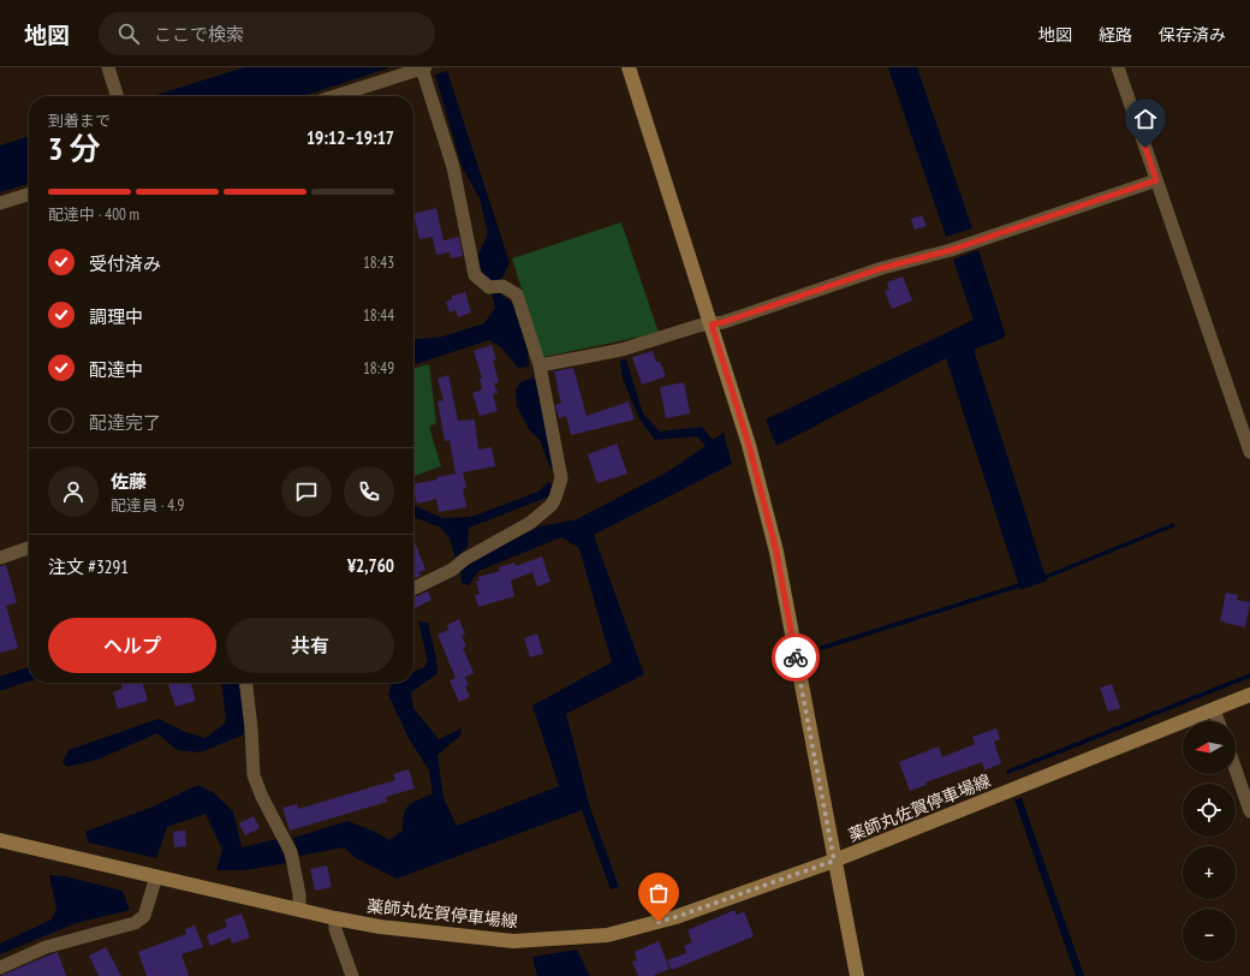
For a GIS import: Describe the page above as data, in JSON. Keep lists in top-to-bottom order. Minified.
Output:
{"streets":{"main road":["薬師丸佐賀停車場線"]},"north":"left","page":{"header":"地図","search":"ここで検索","nav":["地図","経路","保存済み"],"heading":["3 分","到着まで","19:12–19:17"],"panel":["佐藤","配達員 · 4.9","注文 #3291","¥2,760"],"bar":"配達中 · 400 m","list":[["受付済み","18:43"],["調理中","18:44"],["配達中","18:49"],"配達完了"],"buttons":["ヘルプ","共有"],"map_buttons":["+","−"]}}
